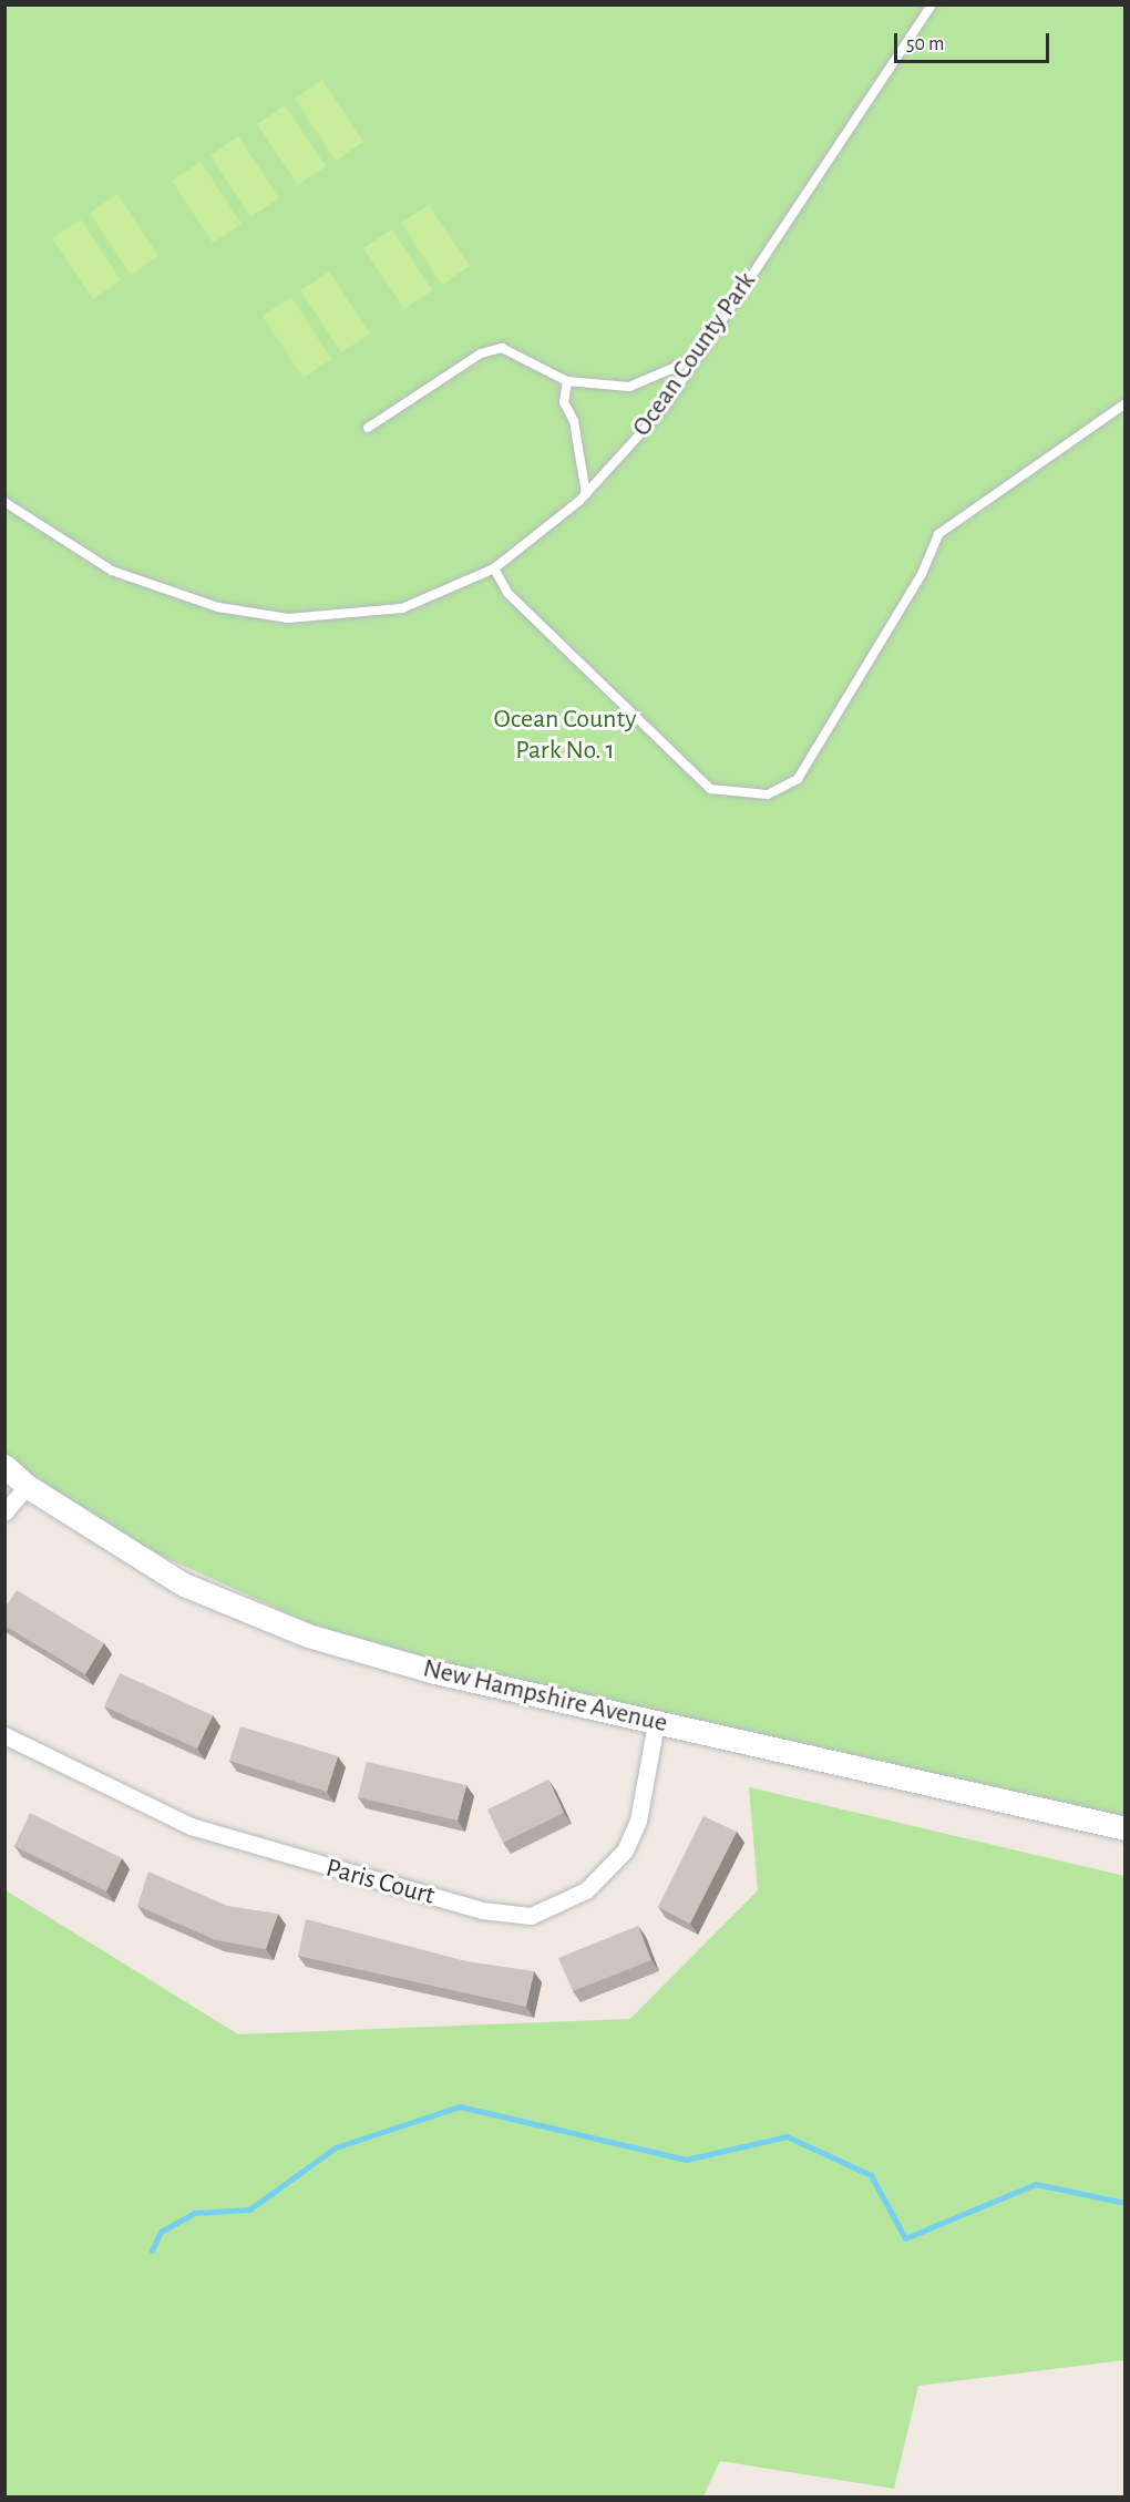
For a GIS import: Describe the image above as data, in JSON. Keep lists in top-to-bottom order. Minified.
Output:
{"streets":{"main road":["New Hampshire Avenue"],"street":["Paris Court"],"lane":["Ocean County Park"]},"crossings":[["New Hampshire Avenue","Paris Court"]],"parks":["Ocean County Park No. 1"],"scale_bar":"50 m"}
